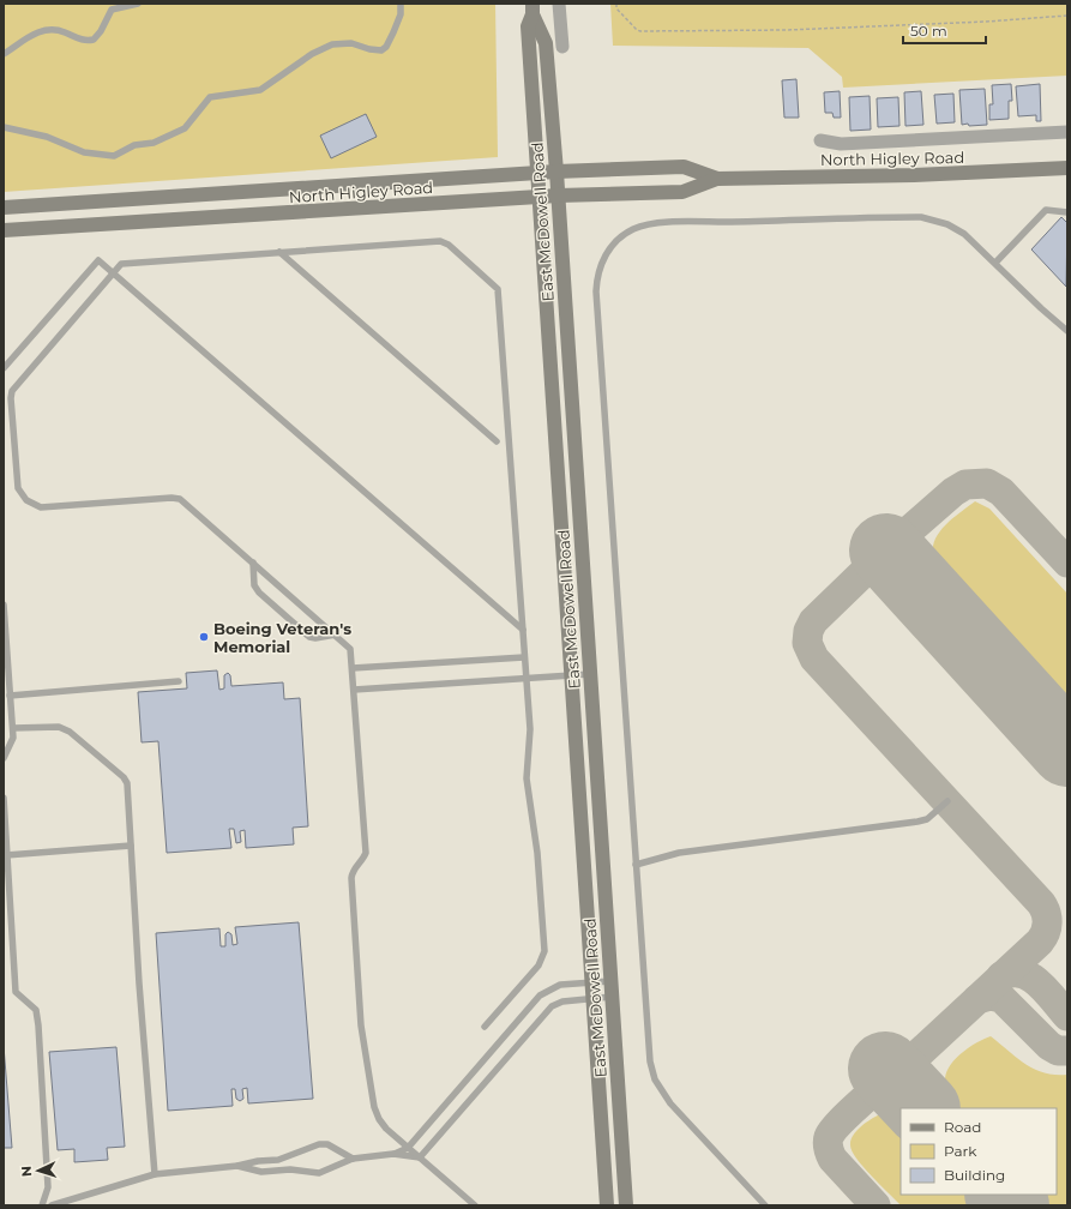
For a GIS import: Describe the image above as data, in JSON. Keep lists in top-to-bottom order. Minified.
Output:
{"streets":{"main road":["North Higley Road","East McDowell Road"]},"crossings":[["North Higley Road","East McDowell Road"]],"places":["Boeing Veteran's Memorial"],"legend":["Road","Park","Building"],"scale_bar":"50 m","north":"left"}
